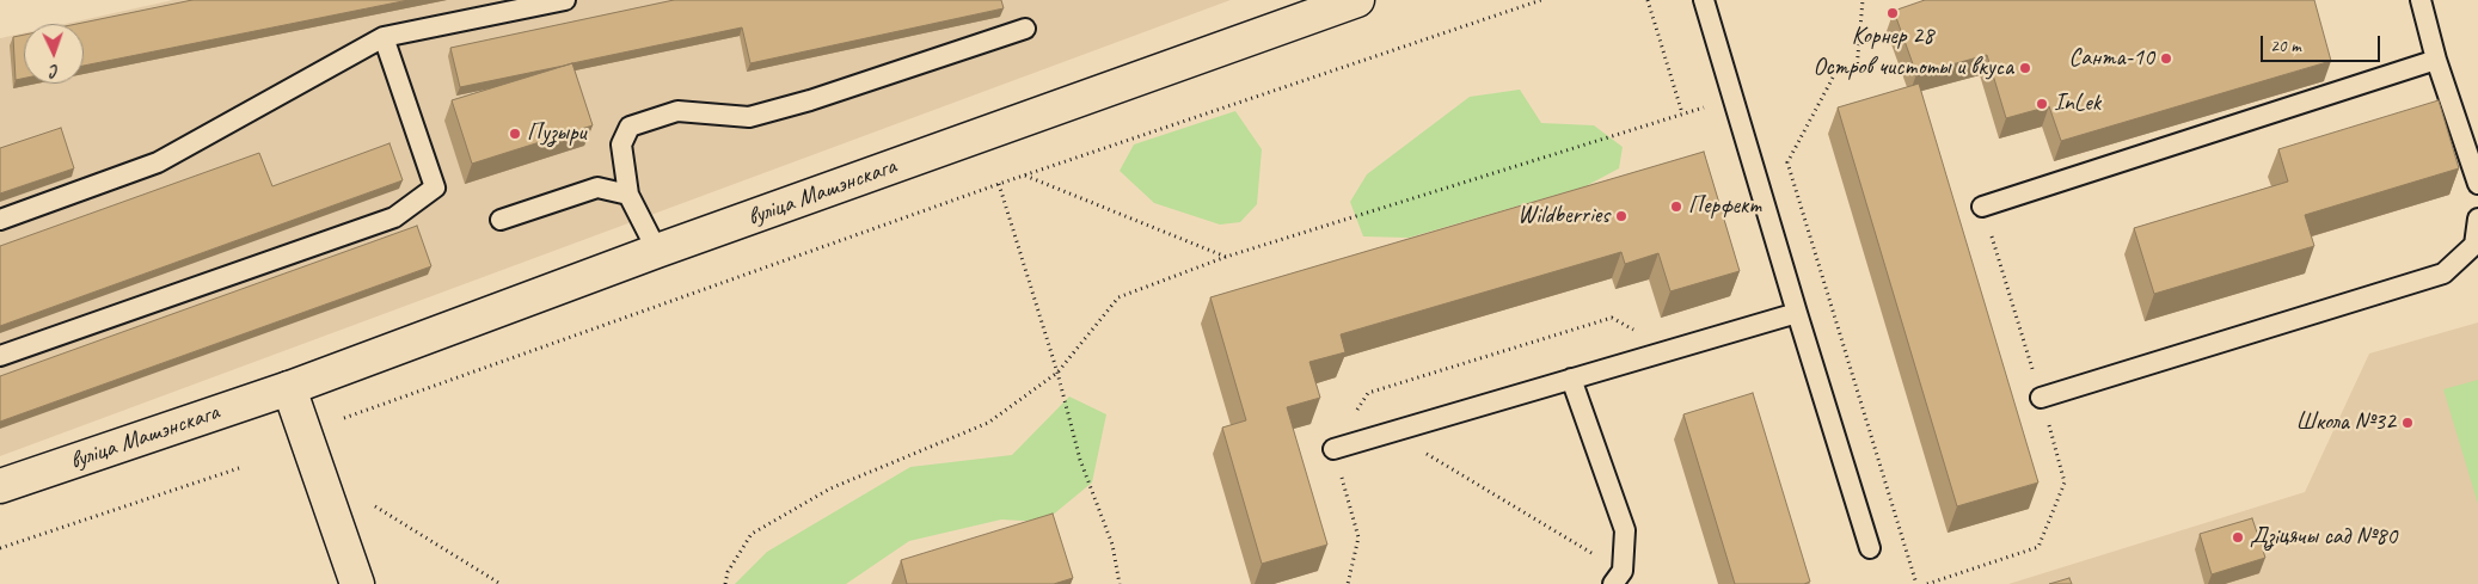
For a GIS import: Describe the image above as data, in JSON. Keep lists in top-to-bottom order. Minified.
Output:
{"streets":{"main road":["вуліца Машэнскага"]},"places":["Корнер 28","Санта-10","Остров чистоты и вкуса","InLek","Пузыри","Перфект","Wildberries","Школа №32","Дзіцячы сад №80"],"scale_bar":"20 m","north":"bottom"}
